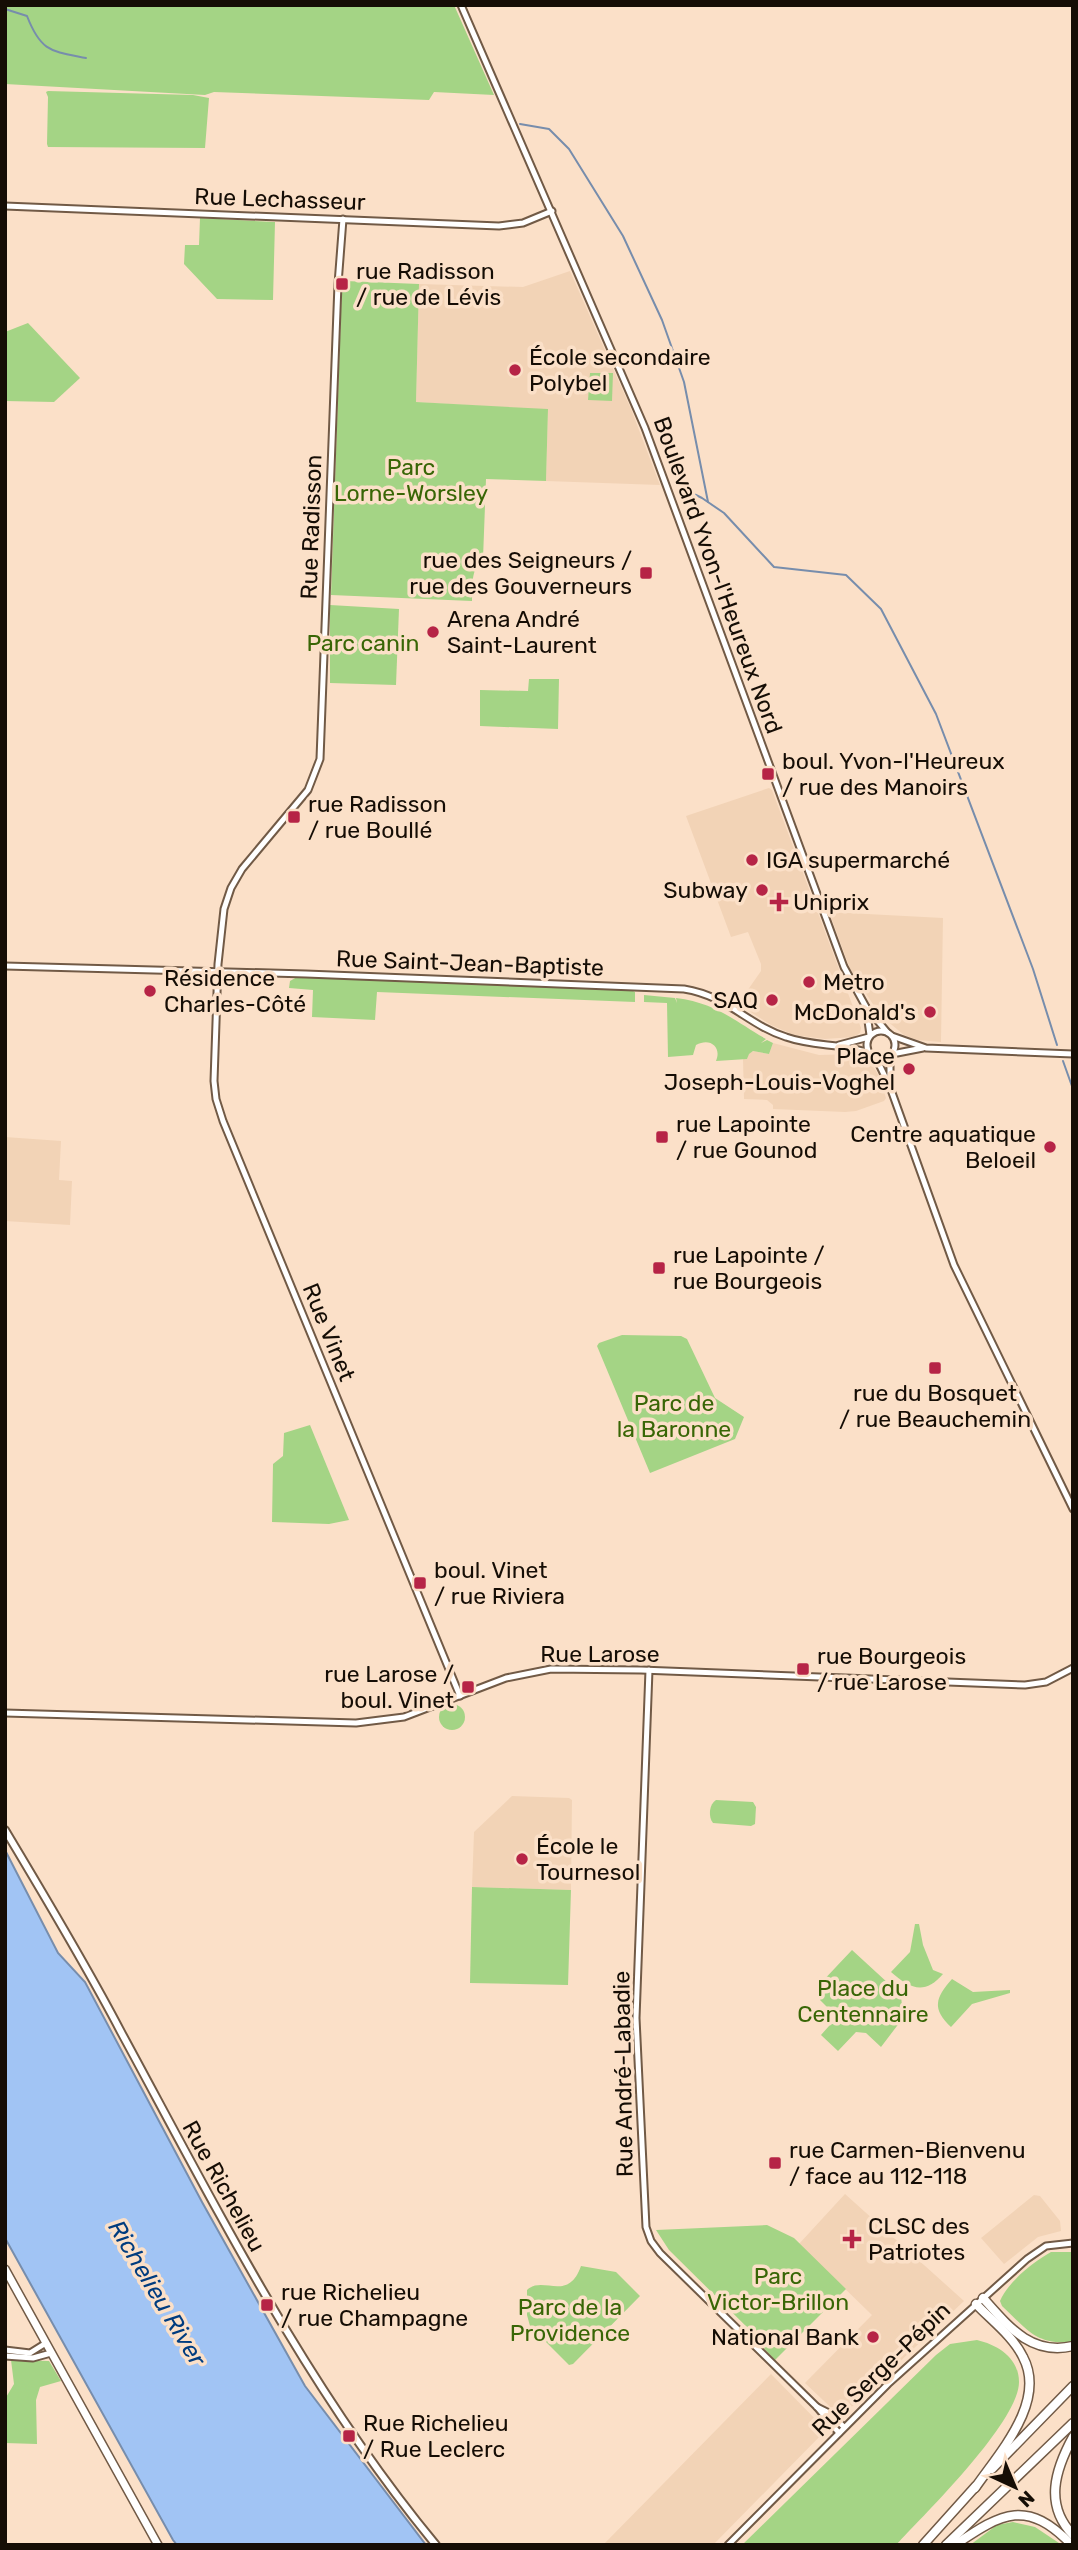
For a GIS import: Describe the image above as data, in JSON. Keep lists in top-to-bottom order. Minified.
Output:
{"streets":{"main road":["Rue Richelieu"],"street":["Rue Lechasseur","Rue Radisson","Boulevard Yvon-l'Heureux Nord","Rue Saint-Jean-Baptiste","Rue Vinet","Rue Larose","Rue André-Labadie","Rue Serge-Pépin"]},"crossings":[["Rue Lechasseur","Rue Radisson"],["Rue Lechasseur","Boulevard Yvon-l'Heureux Nord"],["Rue Radisson","Rue Saint-Jean-Baptiste"],["Rue Radisson","Rue Vinet"],["Boulevard Yvon-l'Heureux Nord","Rue Saint-Jean-Baptiste"],["Rue Saint-Jean-Baptiste","Rue Vinet"],["Rue Vinet","Rue Larose"],["Rue Larose","Rue André-Labadie"],["Rue André-Labadie","Rue Serge-Pépin"]],"water":["Richelieu River"],"parks":["Parc Lorne-Worsley","Parc canin","Parc de la Baronne","Place du Centennaire","Parc Victor-Brillon","Parc de la Providence"],"places":{"transit":["rue Radisson / rue de Lévis","rue des Seigneurs / rue des Gouverneurs","boul. Yvon-l'Heureux / rue des Manoirs","rue Radisson / rue Boullé","rue Lapointe / rue Gounod","rue Lapointe / rue Bourgeois","rue du Bosquet / rue Beauchemin","boul. Vinet / rue Riviera","rue Bourgeois / rue Larose","rue Larose / boul. Vinet","rue Carmen-Bienvenu / face au 112-118","rue Richelieu / rue Champagne","Rue Richelieu / Rue Leclerc"],"other":["École secondaire Polybel","Arena André Saint-Laurent","IGA supermarché","Subway","Metro","Résidence Charles-Côté","SAQ","McDonald's","Place Joseph-Louis-Voghel","Centre aquatique Beloeil","École le Tournesol","National Bank"],"health":["Uniprix","CLSC des Patriotes"]},"north":"bottom right"}
